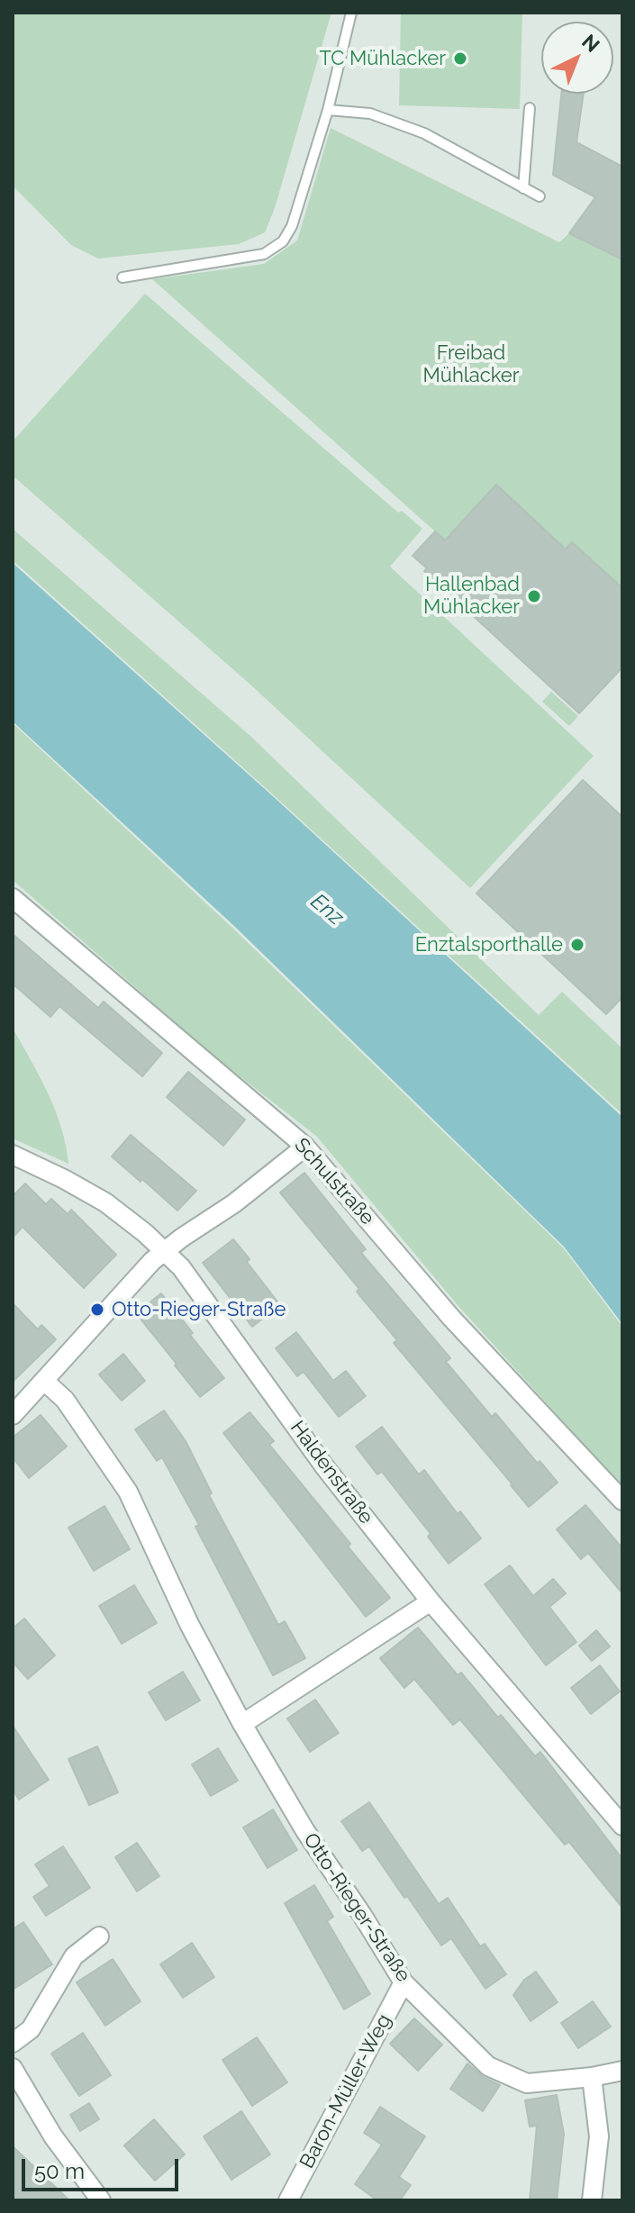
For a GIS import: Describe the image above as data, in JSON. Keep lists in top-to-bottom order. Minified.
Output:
{"streets":{"street":["Schulstraße","Haldenstraße","Otto-Rieger-Straße","Baron-Müller-Weg"]},"crossings":[["Otto-Rieger-Straße","Baron-Müller-Weg"]],"water":["Enz"],"parks":["Freibad Mühlacker"],"places":["TC Mühlacker","Hallenbad Mühlacker","Enztalsporthalle","Otto-Rieger-Straße"],"scale_bar":"50 m","north":"top right"}
